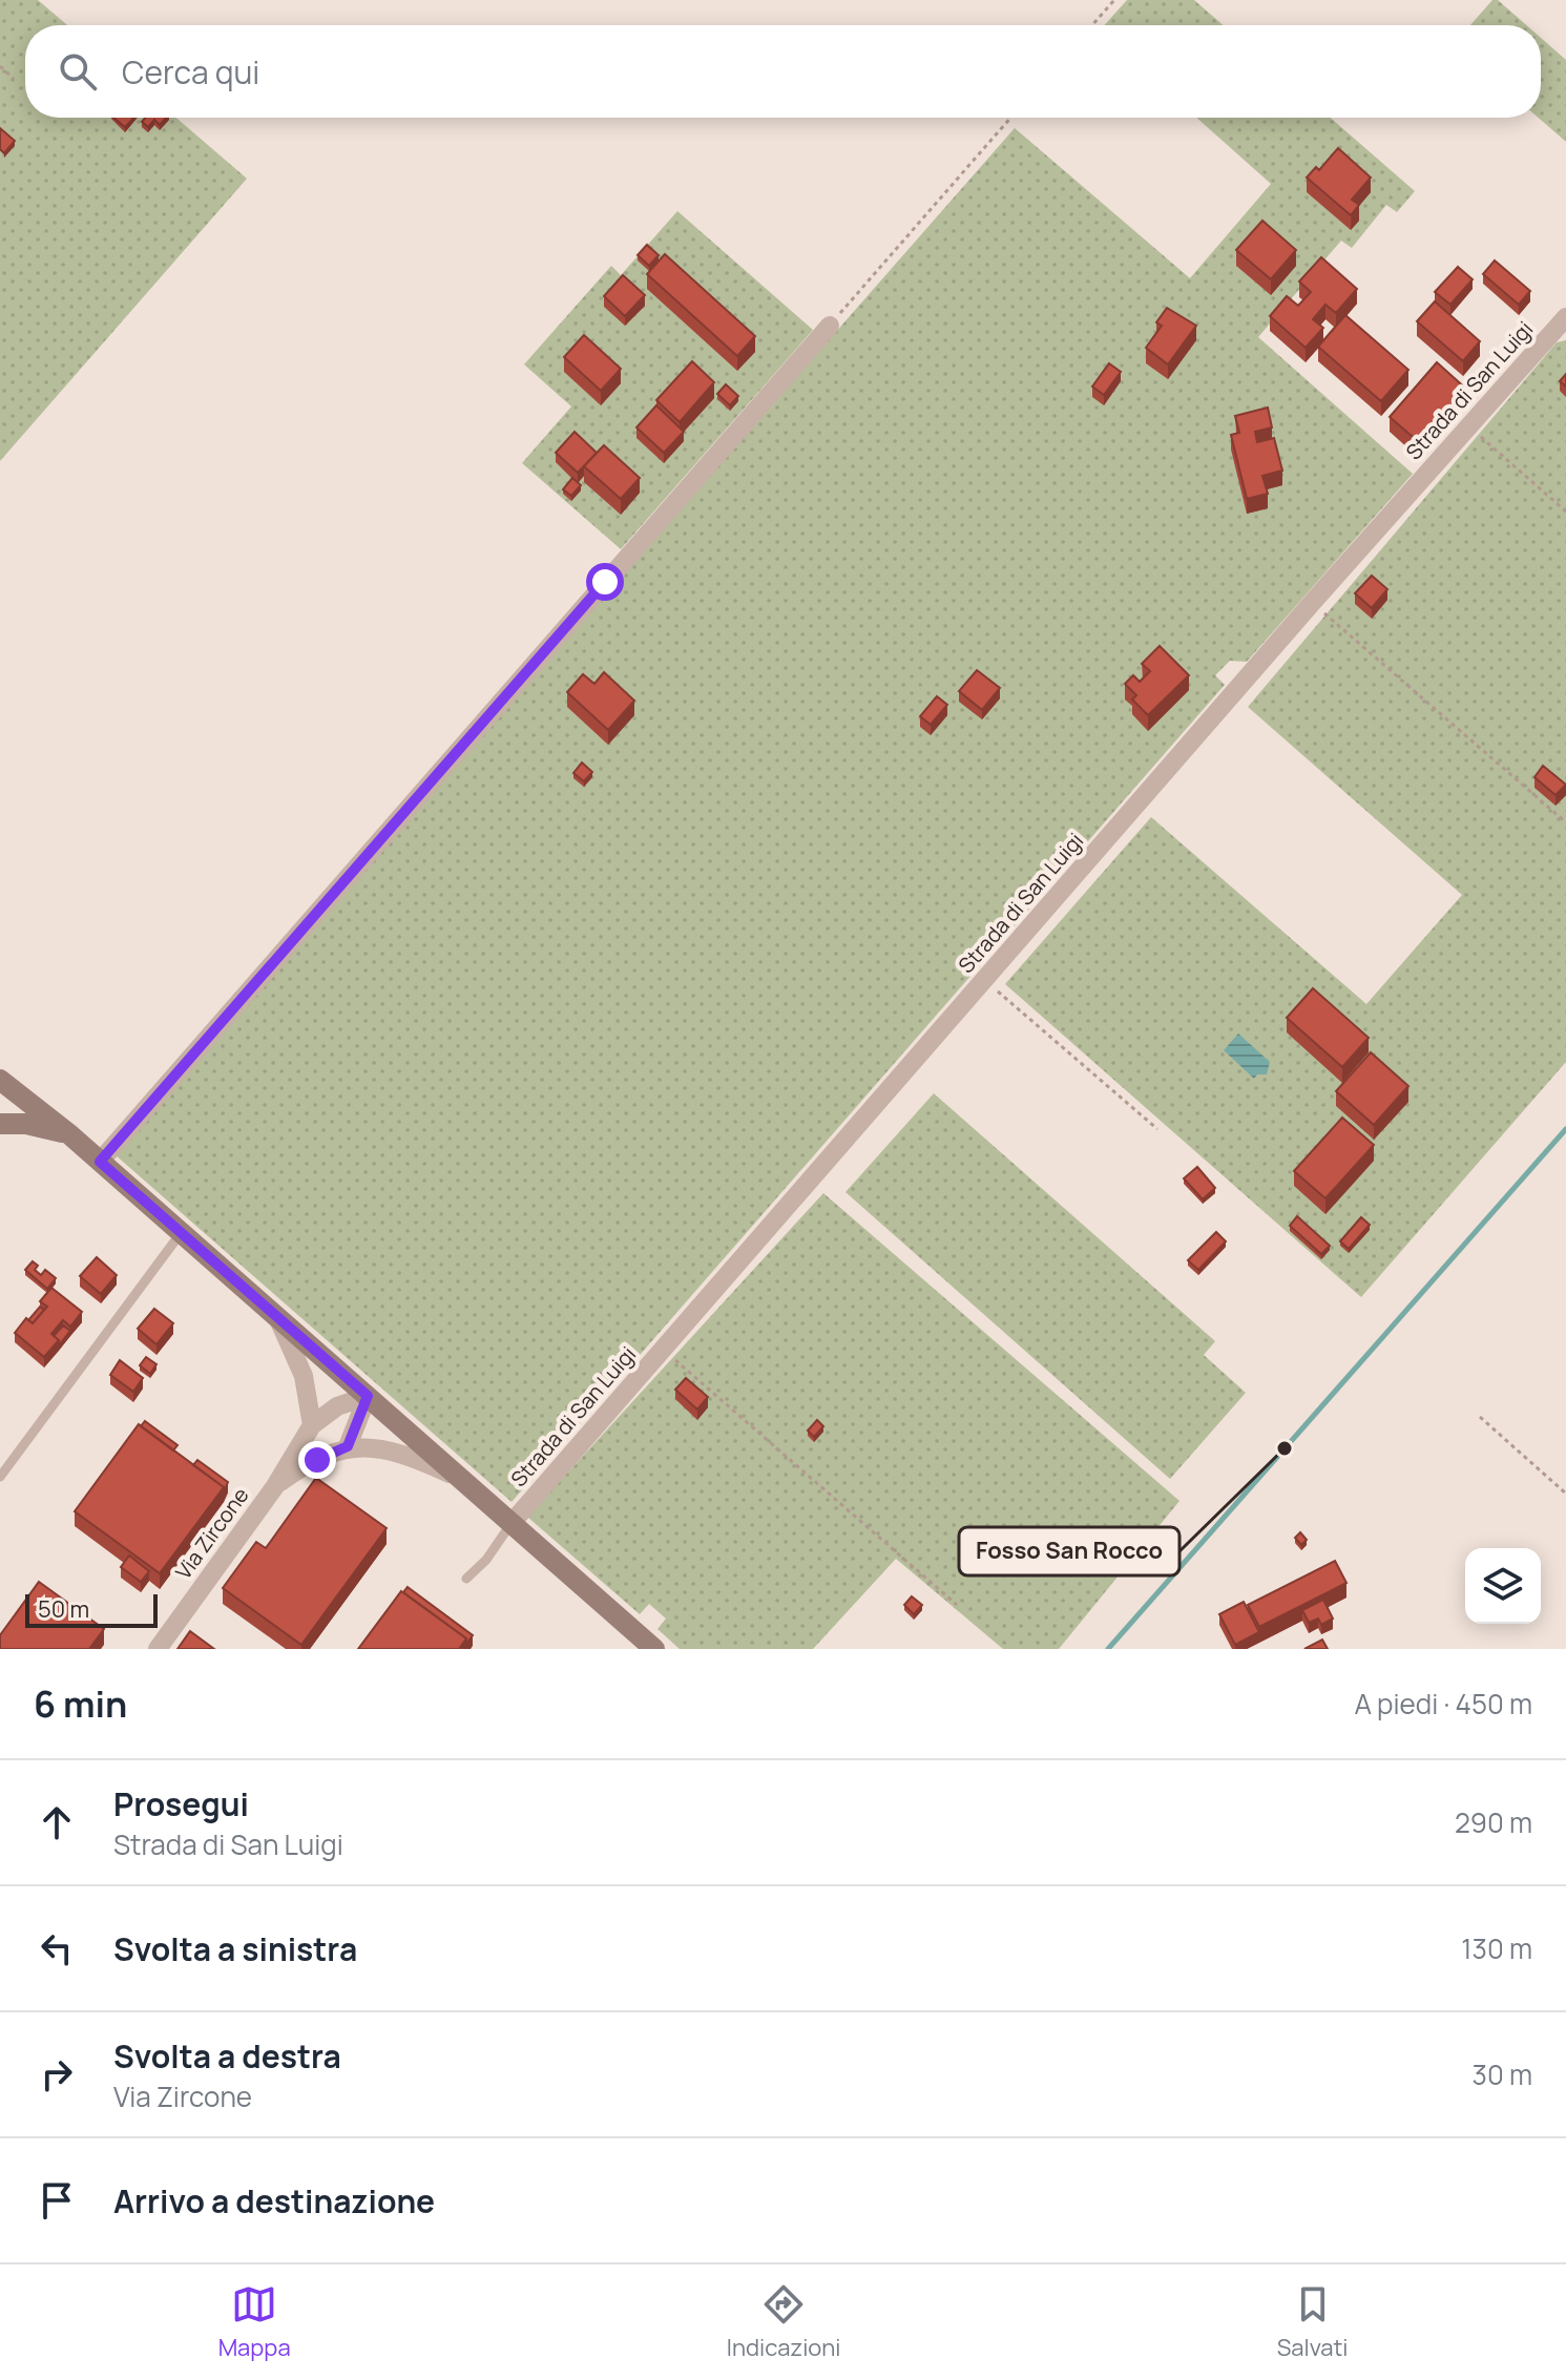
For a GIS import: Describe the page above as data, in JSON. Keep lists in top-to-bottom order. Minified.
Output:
{"streets":{"street":["Strada di San Luigi","Via Zircone"]},"places":["Fosso San Rocco"],"scale_bar":"50 m","page":{"search":"Cerca qui","scale":"50 m","heading":["6 min","A piedi · 450 m"],"list":[["Prosegui","Strada di San Luigi","290 m"],["Svolta a sinistra","130 m"],["Svolta a destra","Via Zircone","30 m"],"Arrivo a destinazione"],"nav":["Mappa","Indicazioni","Salvati"]}}
